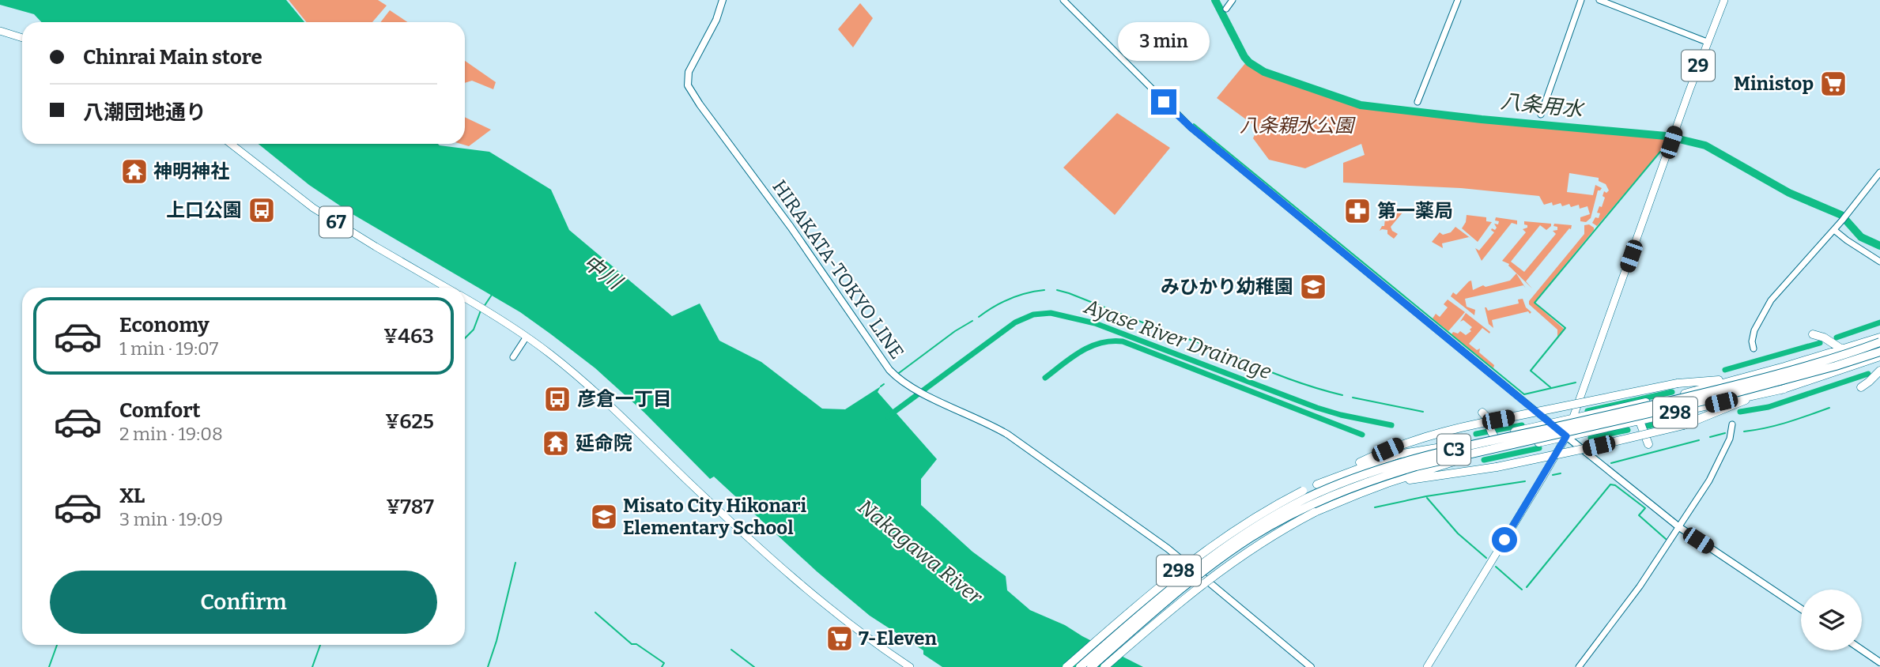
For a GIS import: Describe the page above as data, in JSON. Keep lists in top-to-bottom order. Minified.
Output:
{"streets":{"highway":["298","C3"],"main road":["29","67","HIRAKATA-TOKYO LINE"]},"crossings":[["29","298"]],"water":["八条用水","中川","Ayase River Drainage","Nakagawa River"],"parks":["八条親水公園"],"places":{"supermarket":["Ministop","7-Eleven"],"temple":["神明神社","延命院"],"bus stop":["上口公園","彦倉一丁目"],"pharmacy":["第一薬局"],"school or university":["みひかり幼稚園","Misato City Hikonari Elementary School"]},"page":{"bubble":"3 min","banner":["Chinrai Main store","八潮団地通り"],"list":[{"name":"Economy","note":"1 min · 19:07","value":"¥463"},{"name":"Comfort","note":"2 min · 19:08","value":"¥625"},{"name":"XL","note":"3 min · 19:09","value":"¥787"}],"buttons":"Confirm"}}
